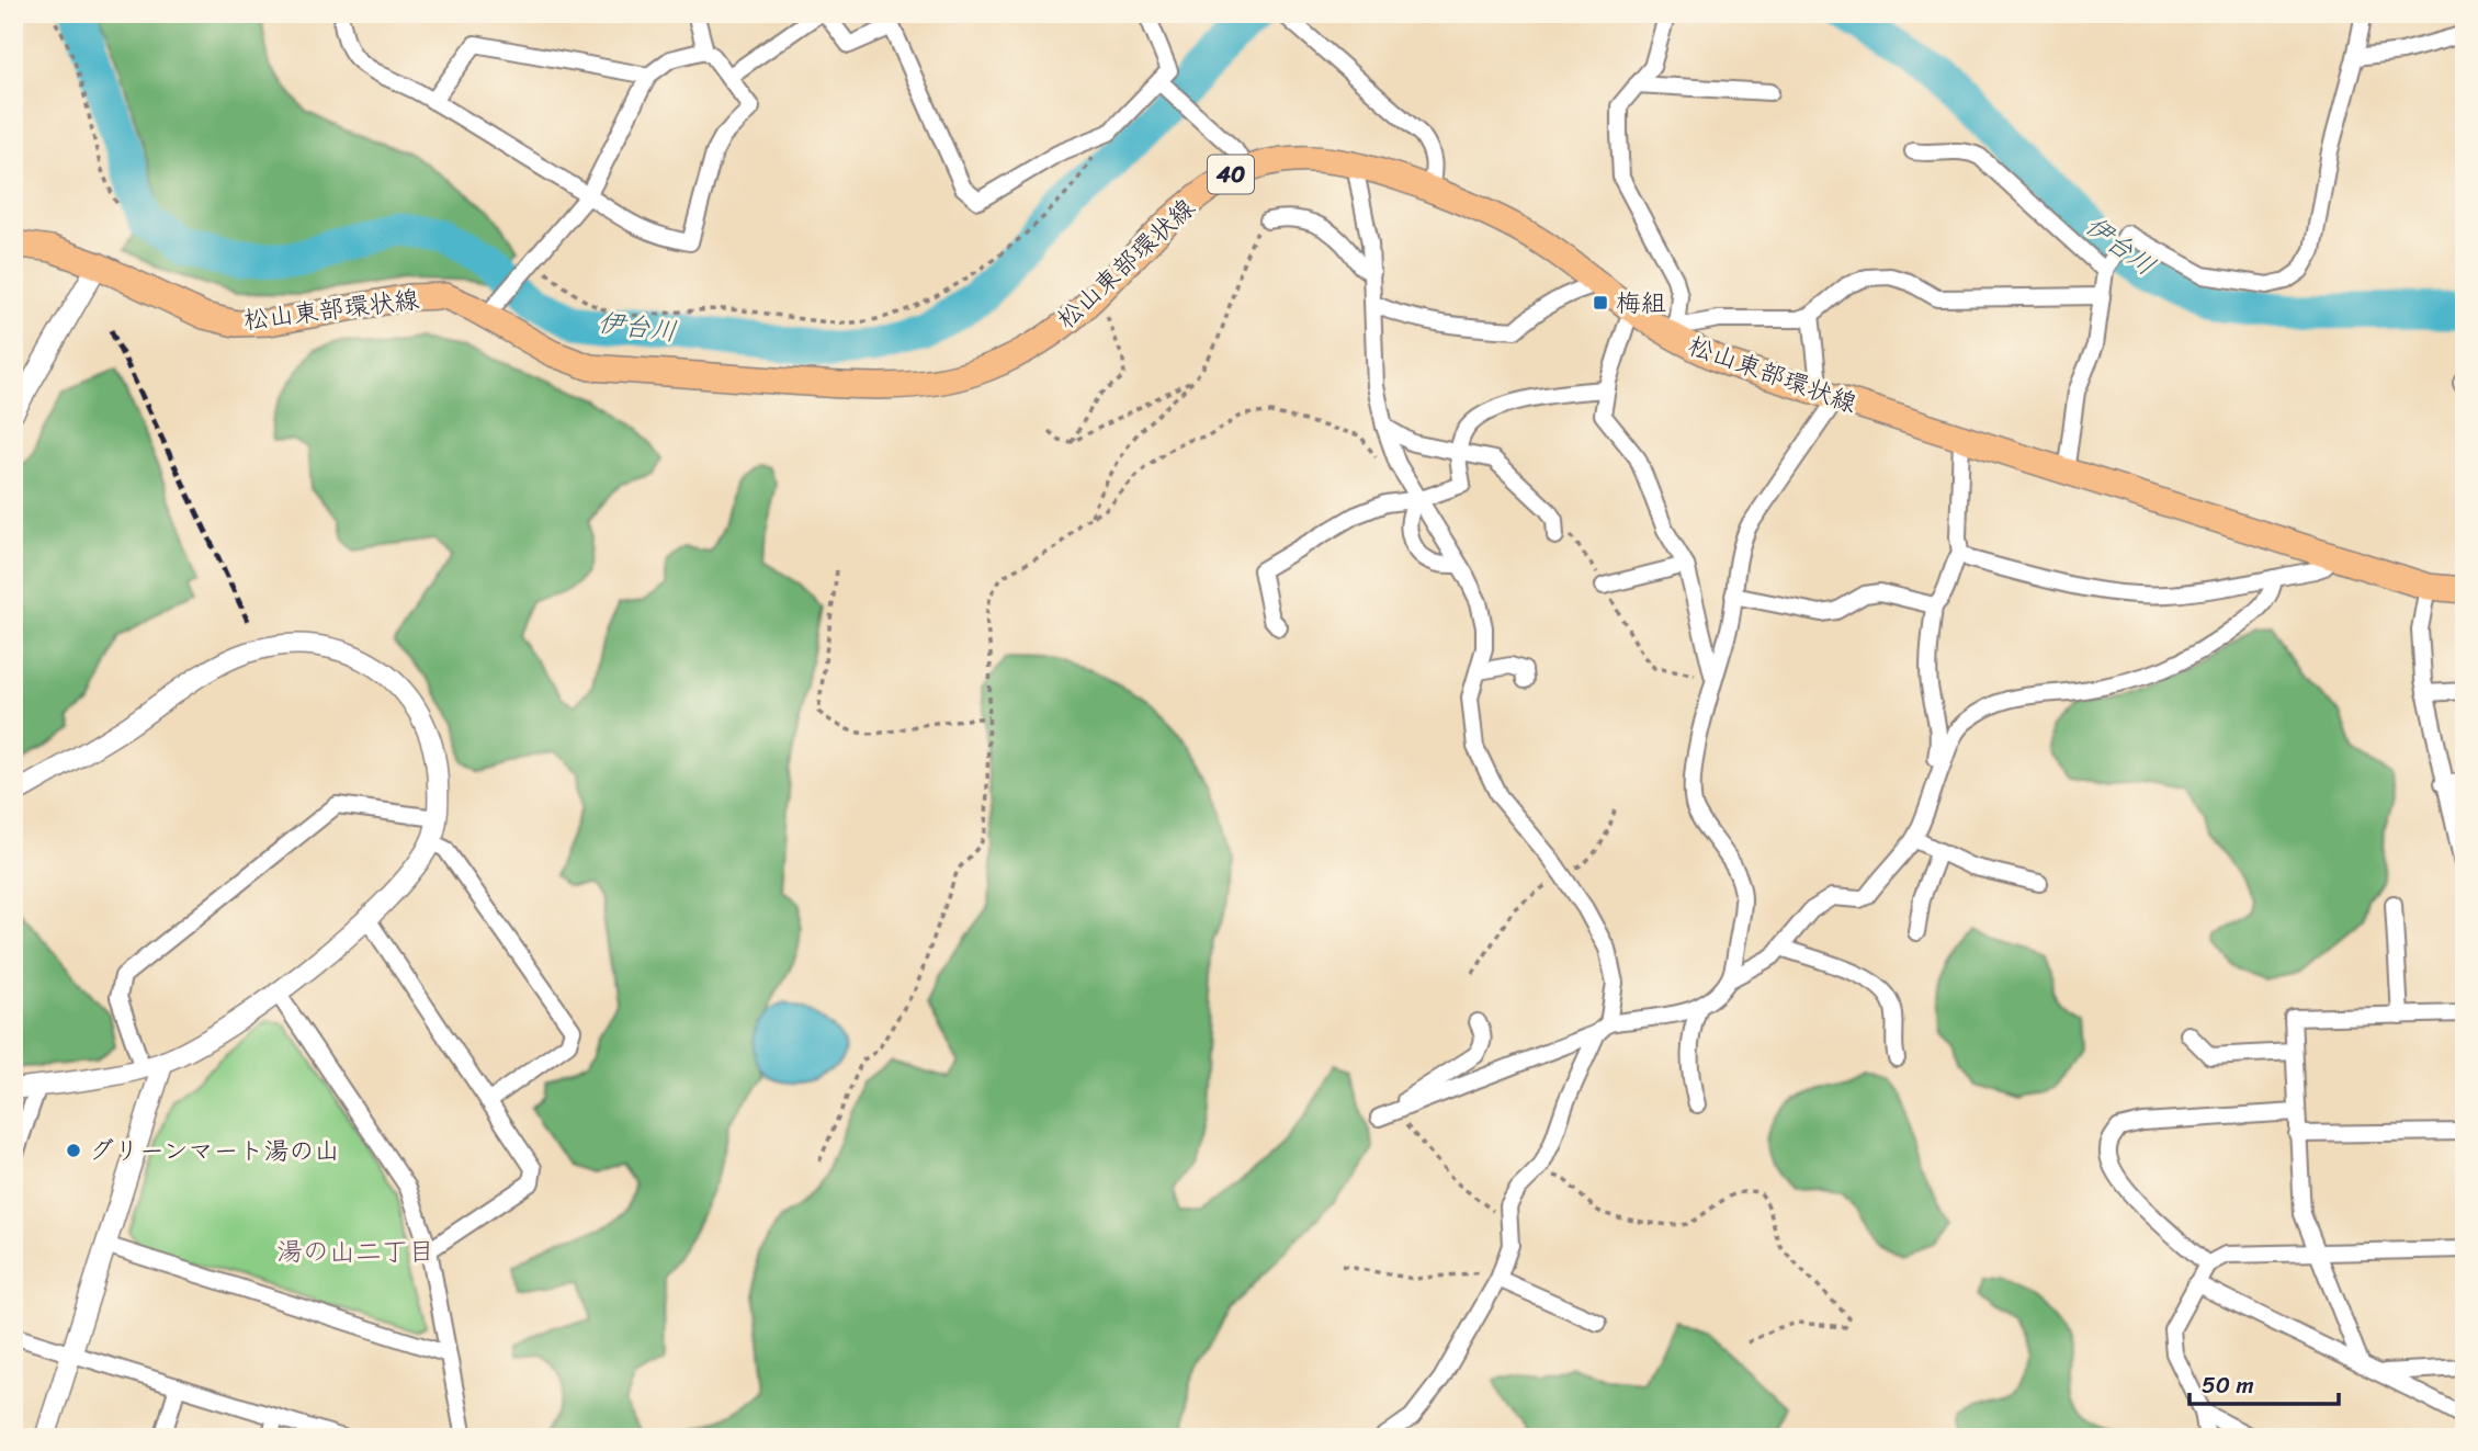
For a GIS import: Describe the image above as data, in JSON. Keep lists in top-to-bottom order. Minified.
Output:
{"streets":{"main road":["40","松山東部環状線"]},"districts":["湯の山二丁目"],"water":["伊台川"],"places":{"transit":["梅組"],"other":["グリーンマート湯の山"]},"scale_bar":"50 m"}
